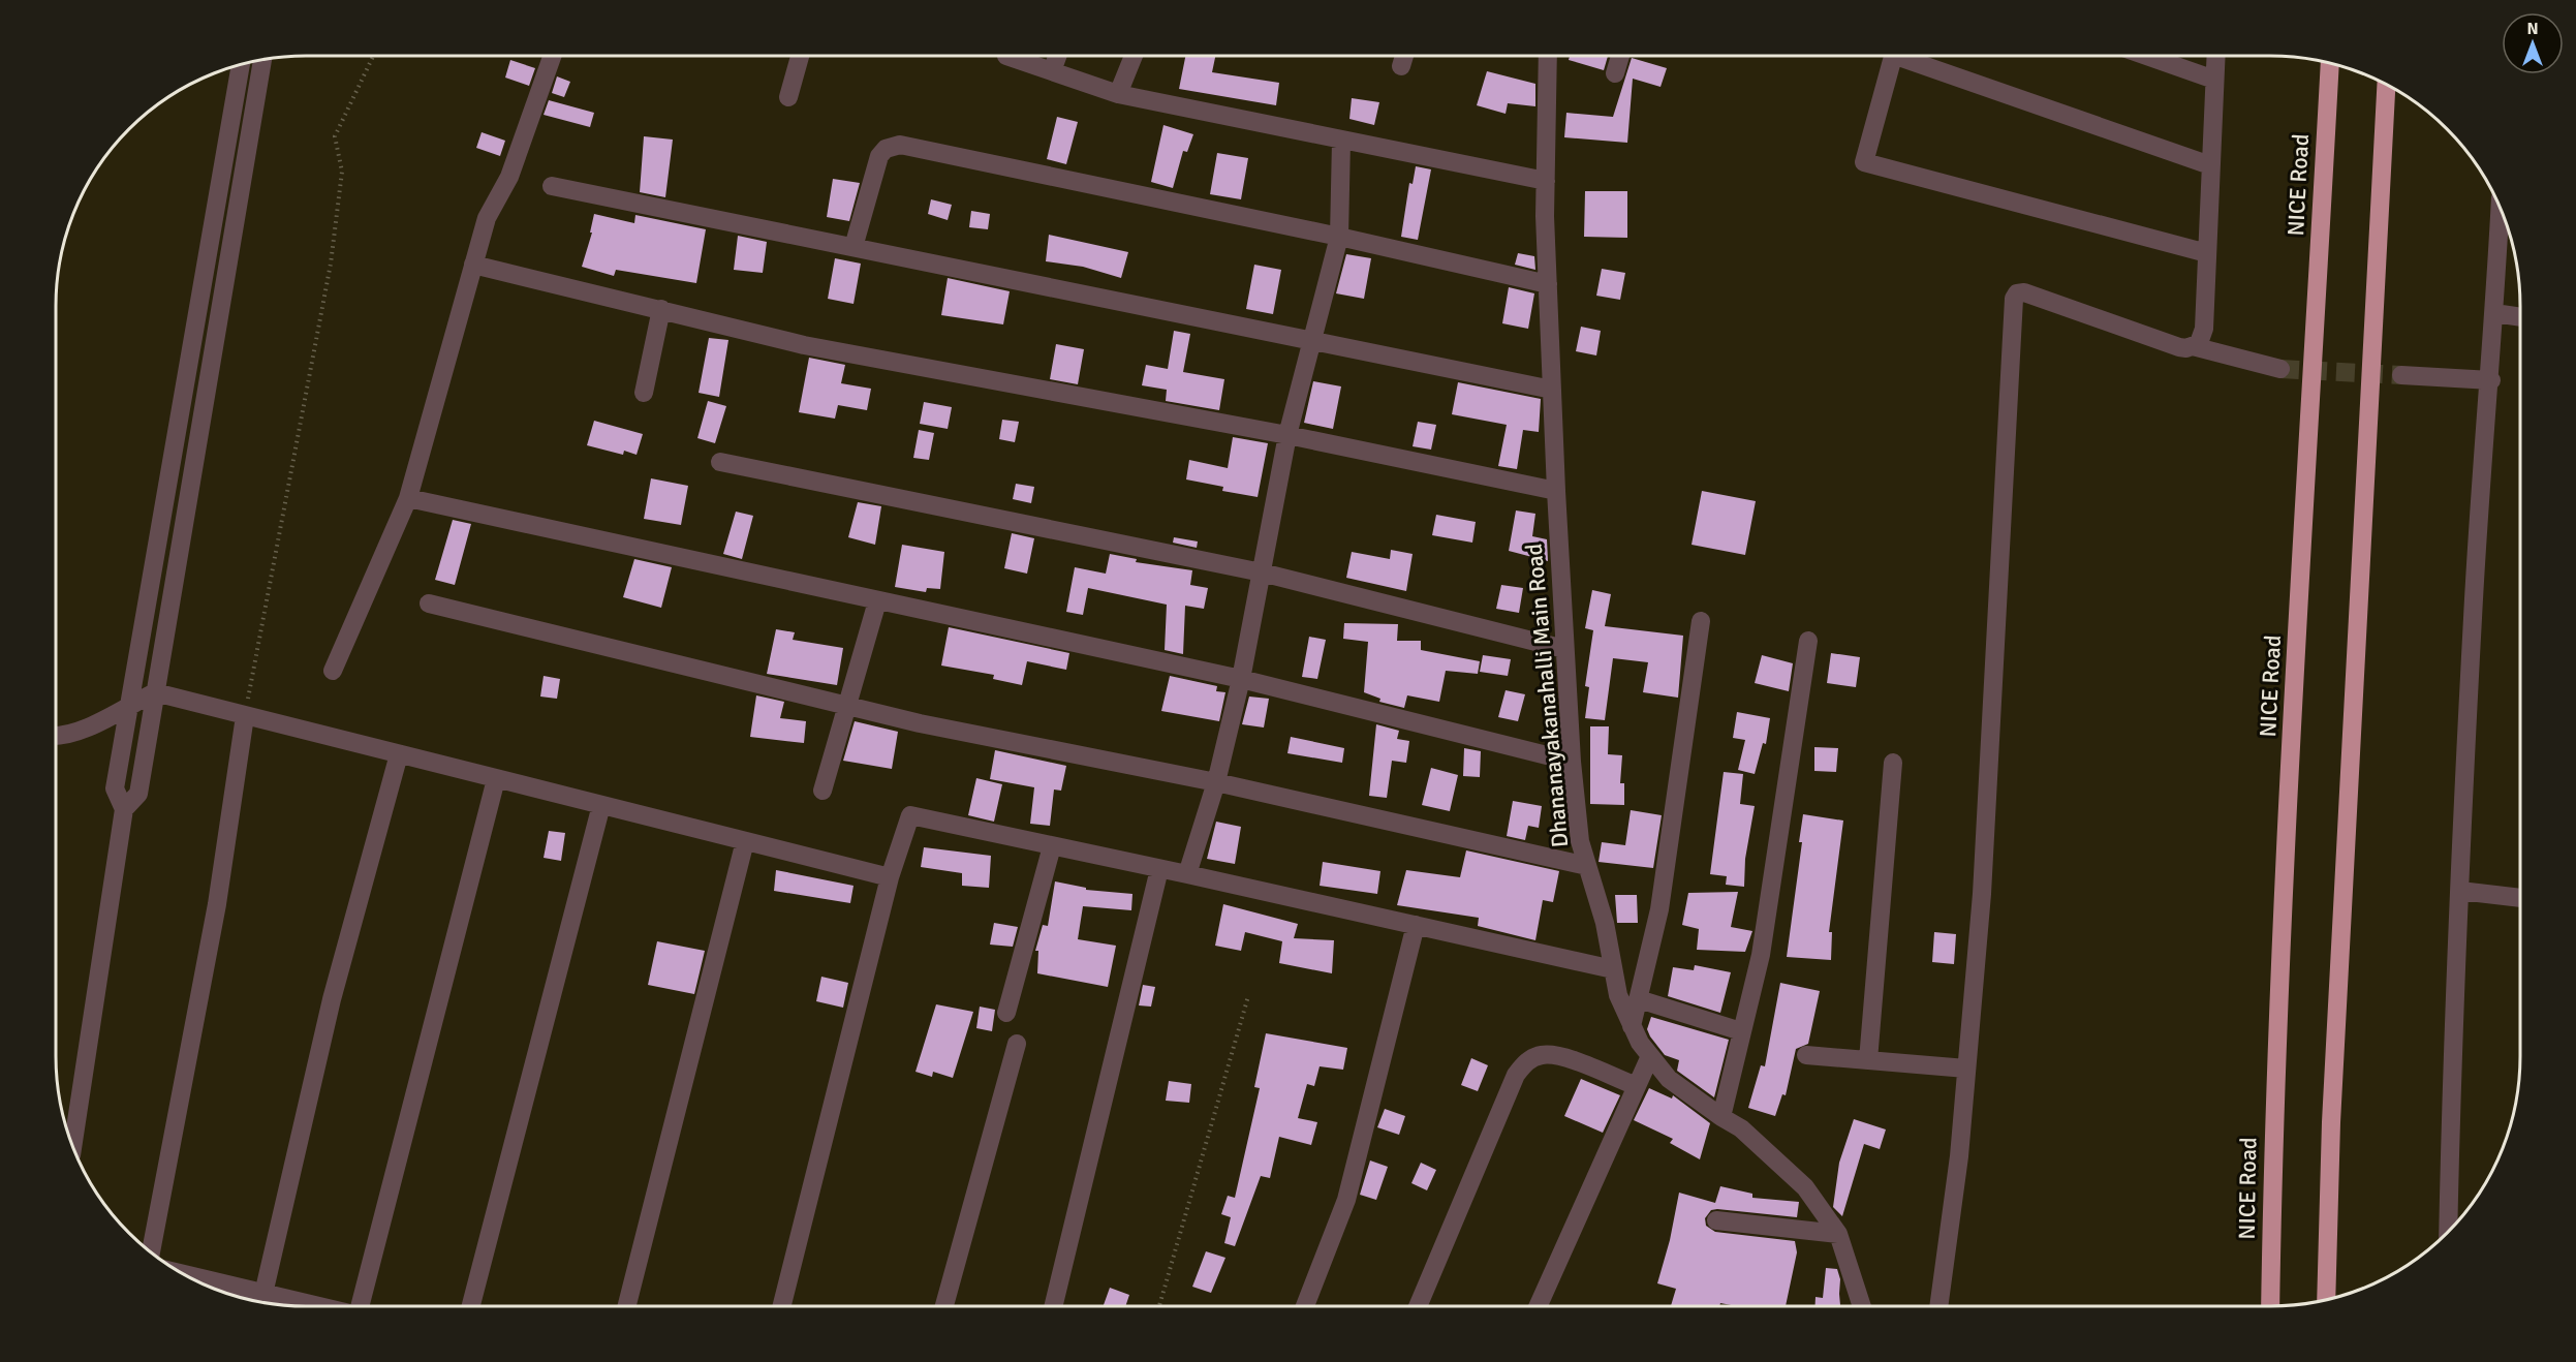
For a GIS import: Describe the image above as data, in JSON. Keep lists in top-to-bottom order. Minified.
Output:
{"streets":{"highway":["NICE Road"],"street":["Dhananayakanahalli Main Road"]},"north":"top"}
